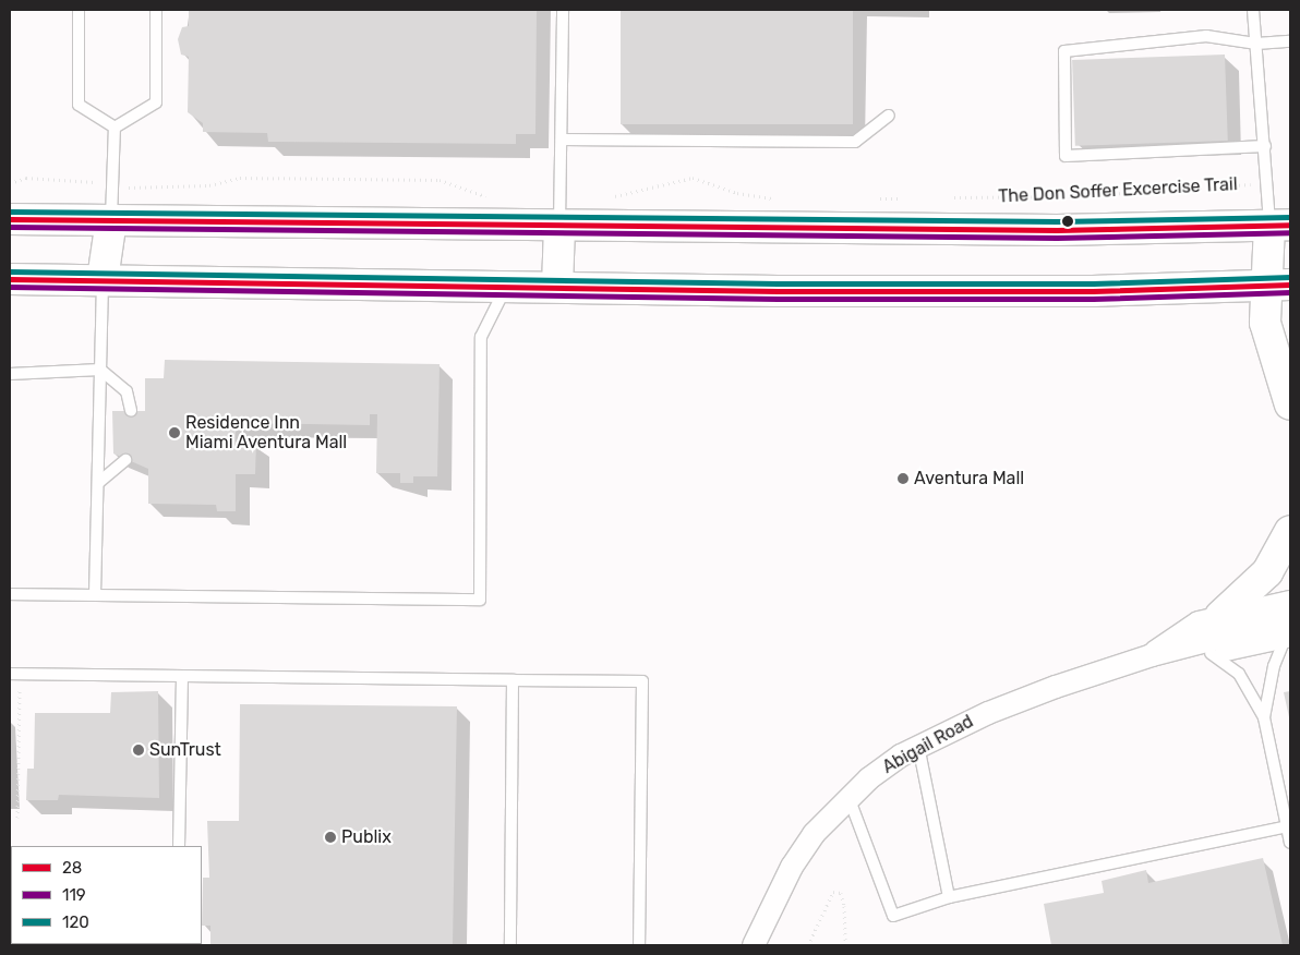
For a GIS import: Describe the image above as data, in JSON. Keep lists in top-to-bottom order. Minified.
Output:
{"streets":{"street":["Abigail Road"],"path":["The Don Soffer Excercise Trail"]},"places":["Residence Inn Miami Aventura Mall","Aventura Mall","SunTrust","Publix"],"lines":["transit line 120","transit line 28","transit line 119"],"legend":["28","119","120"]}
